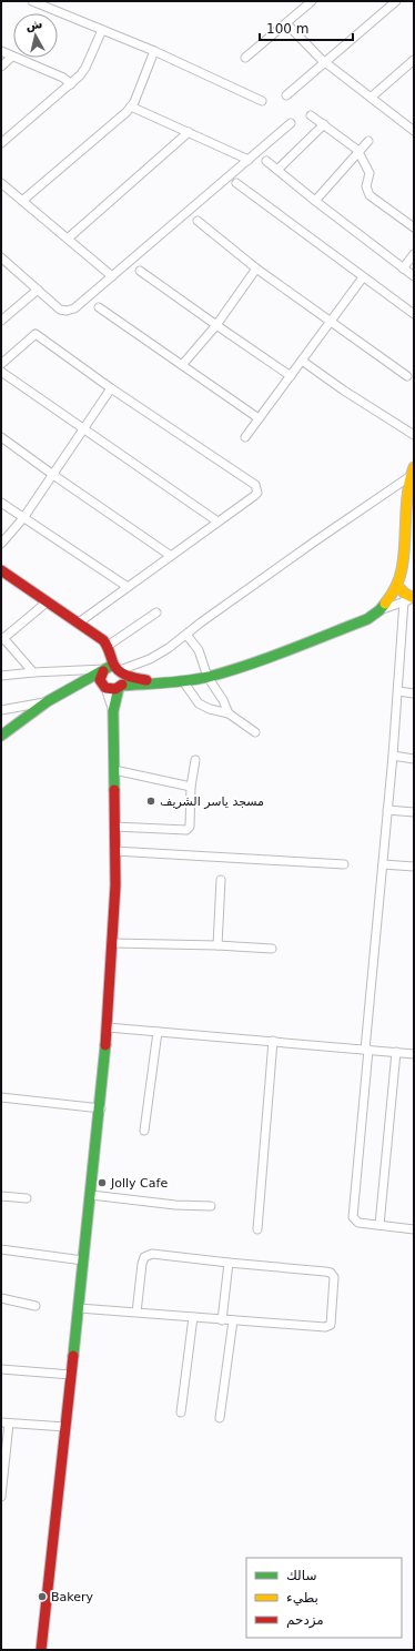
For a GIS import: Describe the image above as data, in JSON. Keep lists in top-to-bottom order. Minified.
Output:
{"places":["مسجد ياسر الشريف","Jolly Cafe","Bakery"],"legend":["سالك","بطيء","مزدحم"],"scale_bar":"100 m","north":"top"}
